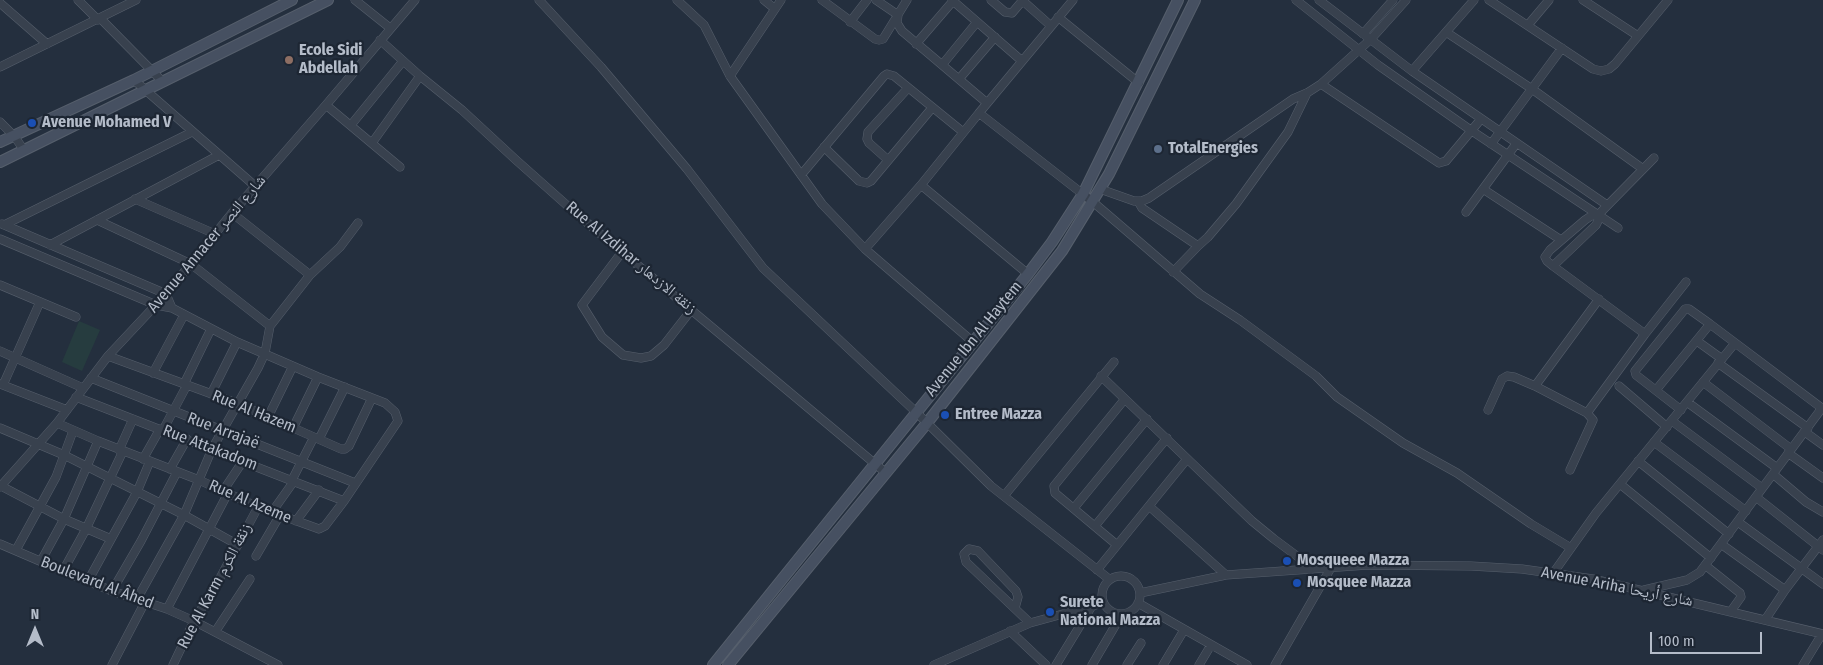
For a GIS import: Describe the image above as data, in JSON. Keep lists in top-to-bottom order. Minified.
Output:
{"streets":{"street":["Avenue Annacer شارع النصر","Rue Al Izdihar زنقة الازدهار","Avenue Ibn Al Haytem","Rue Al Hazem","Rue Arrajaë","Rue Attakadom","Rue Al Azeme","Boulevard Al Âhed","Rue Al Karm زنقة الكرم","Avenue Ariha شارع أريحا"]},"crossings":[["Avenue Annacer شارع النصر","Rue Al Izdihar زنقة الازدهار"],["Avenue Annacer شارع النصر","Rue Al Hazem"],["Avenue Annacer شارع النصر","Rue Arrajaë"],["Avenue Annacer شارع النصر","Rue Attakadom"],["Avenue Annacer شارع النصر","Rue Al Azeme"],["Rue Al Izdihar زنقة الازدهار","Avenue Ibn Al Haytem"],["Rue Al Hazem","Rue Al Azeme"],["Rue Arrajaë","Rue Al Azeme"],["Rue Attakadom","Rue Al Azeme"],["Rue Al Azeme","Rue Al Karm زنقة الكرم"],["Boulevard Al Âhed","Rue Al Karm زنقة الكرم"]],"places":["Ecole Sidi Abdellah","Avenue Mohamed V","TotalEnergies","Entree Mazza","Mosqueee Mazza","Mosquee Mazza","Surete National Mazza"],"scale_bar":"100 m","north":"top"}
